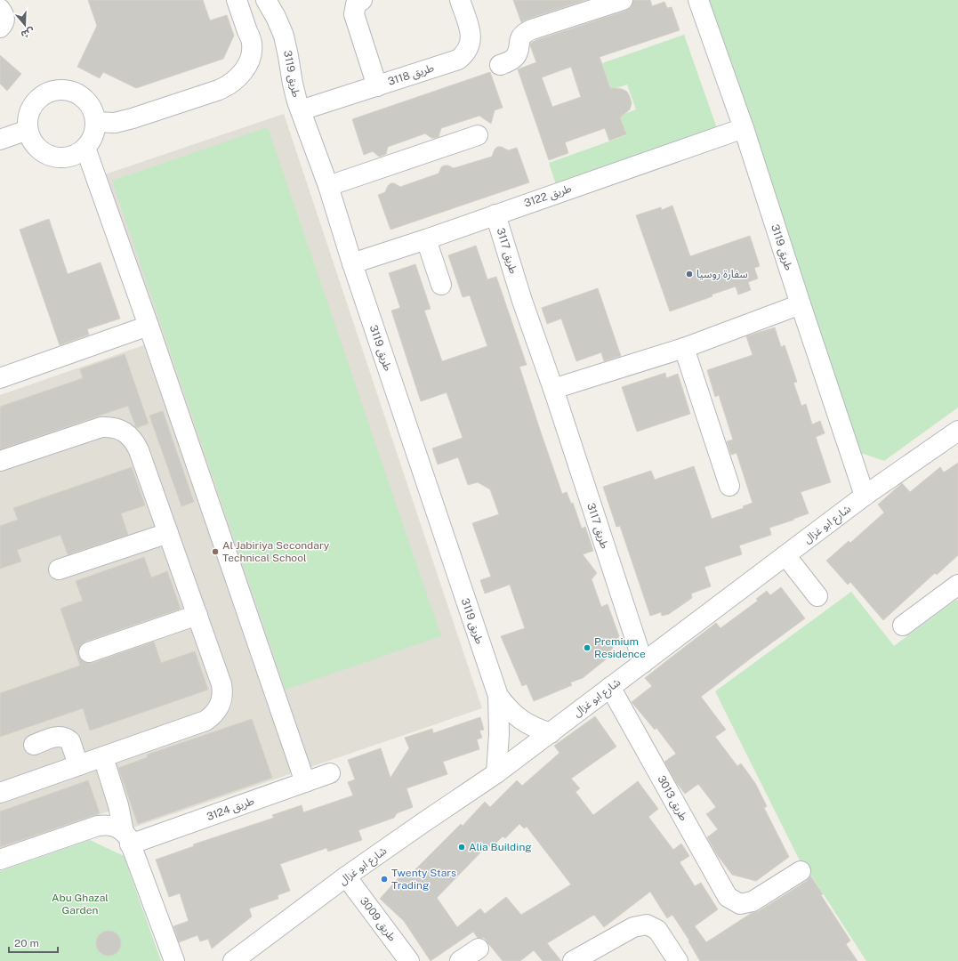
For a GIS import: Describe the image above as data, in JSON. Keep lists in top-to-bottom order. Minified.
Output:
{"streets":{"street":["طريق 3119","طريق 3118","طريق 3122","طريق 3117","شارع ابو غزال","طريق 3013","طريق 3124","طريق 3009"]},"crossings":[["طريق 3119","طريق 3118"],["طريق 3119","طريق 3122"],["طريق 3119","شارع ابو غزال"],["طريق 3122","طريق 3117"],["طريق 3117","شارع ابو غزال"],["شارع ابو غزال","طريق 3013"],["شارع ابو غزال","طريق 3009"]],"parks":["Abu Ghazal Garden"],"places":["سفارة روسيا","Al Jabiriya Secondary Technical School","Premium Residence","Alia Building","Twenty Stars Trading"],"scale_bar":"20 m","north":"bottom"}
